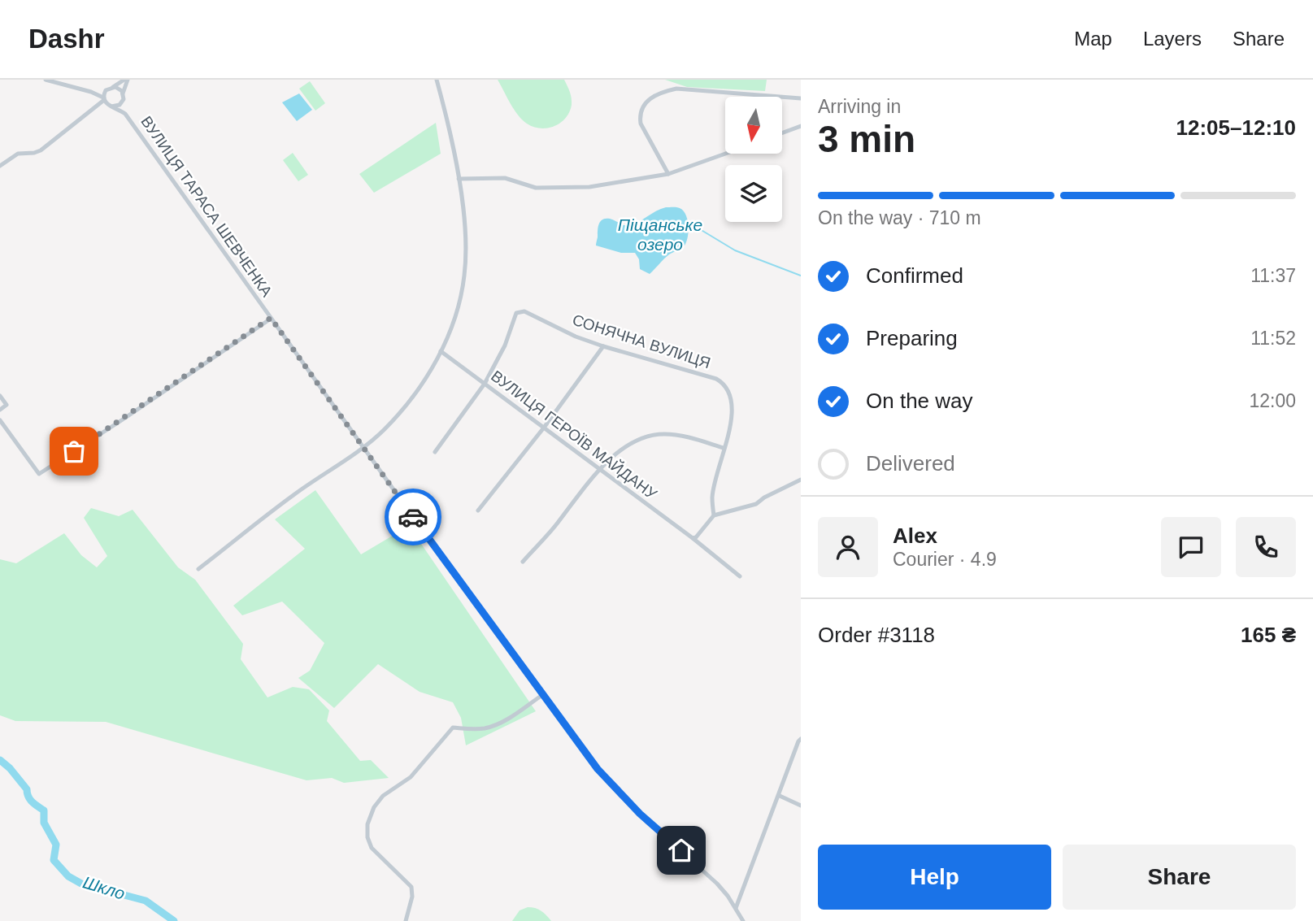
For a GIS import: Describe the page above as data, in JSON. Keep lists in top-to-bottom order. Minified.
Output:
{"streets":{"street":["ВУЛИЦЯ ТАРАСА ШЕВЧЕНКА","СОНЯЧНА ВУЛИЦЯ","ВУЛИЦЯ ГЕРОЇВ МАЙДАНУ"]},"crossings":[["СОНЯЧНА ВУЛИЦЯ","ВУЛИЦЯ ГЕРОЇВ МАЙДАНУ"]],"water":["Піщанське озеро","Шкло"],"north":"bottom","page":{"header":"Dashr","nav":["Map","Layers","Share"],"heading":["3 min","Arriving in","12:05–12:10"],"panel":["Alex","Courier · 4.9","Order #3118","165 ₴"],"bar":"On the way · 710 m","list":[["Confirmed","11:37"],["Preparing","11:52"],["On the way","12:00"],"Delivered"],"buttons":["Help","Share"]}}
